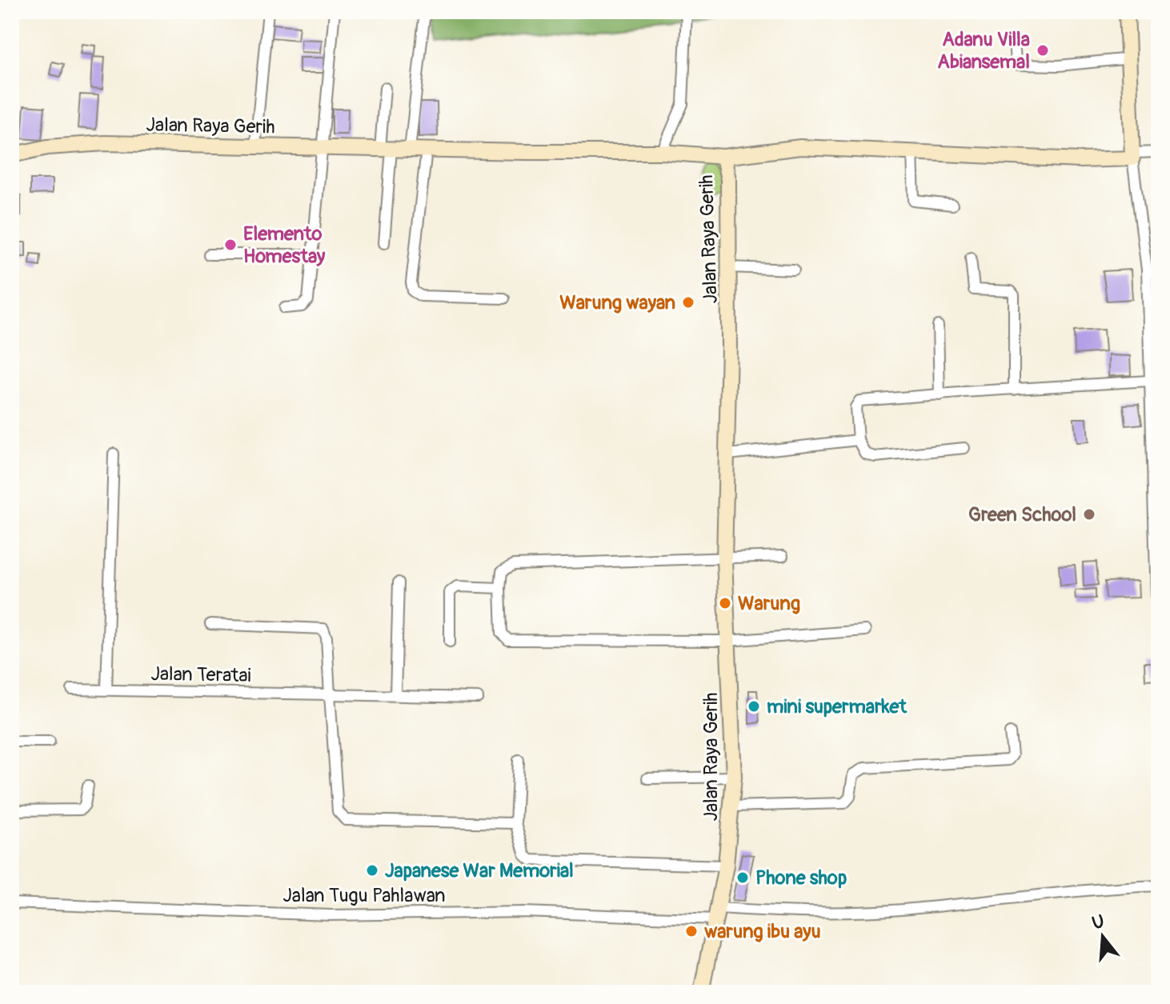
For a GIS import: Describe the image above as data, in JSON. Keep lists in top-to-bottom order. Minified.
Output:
{"streets":{"street":["Jalan Raya Gerih","Jalan Teratai","Jalan Tugu Pahlawan"]},"crossings":[["Jalan Raya Gerih","Jalan Tugu Pahlawan"]],"places":["Adanu Villa Abiansemal","Elemento Homestay","Warung wayan","Green School","Warung","mini supermarket","Japanese War Memorial","Phone shop","warung ibu ayu"],"north":"top"}
